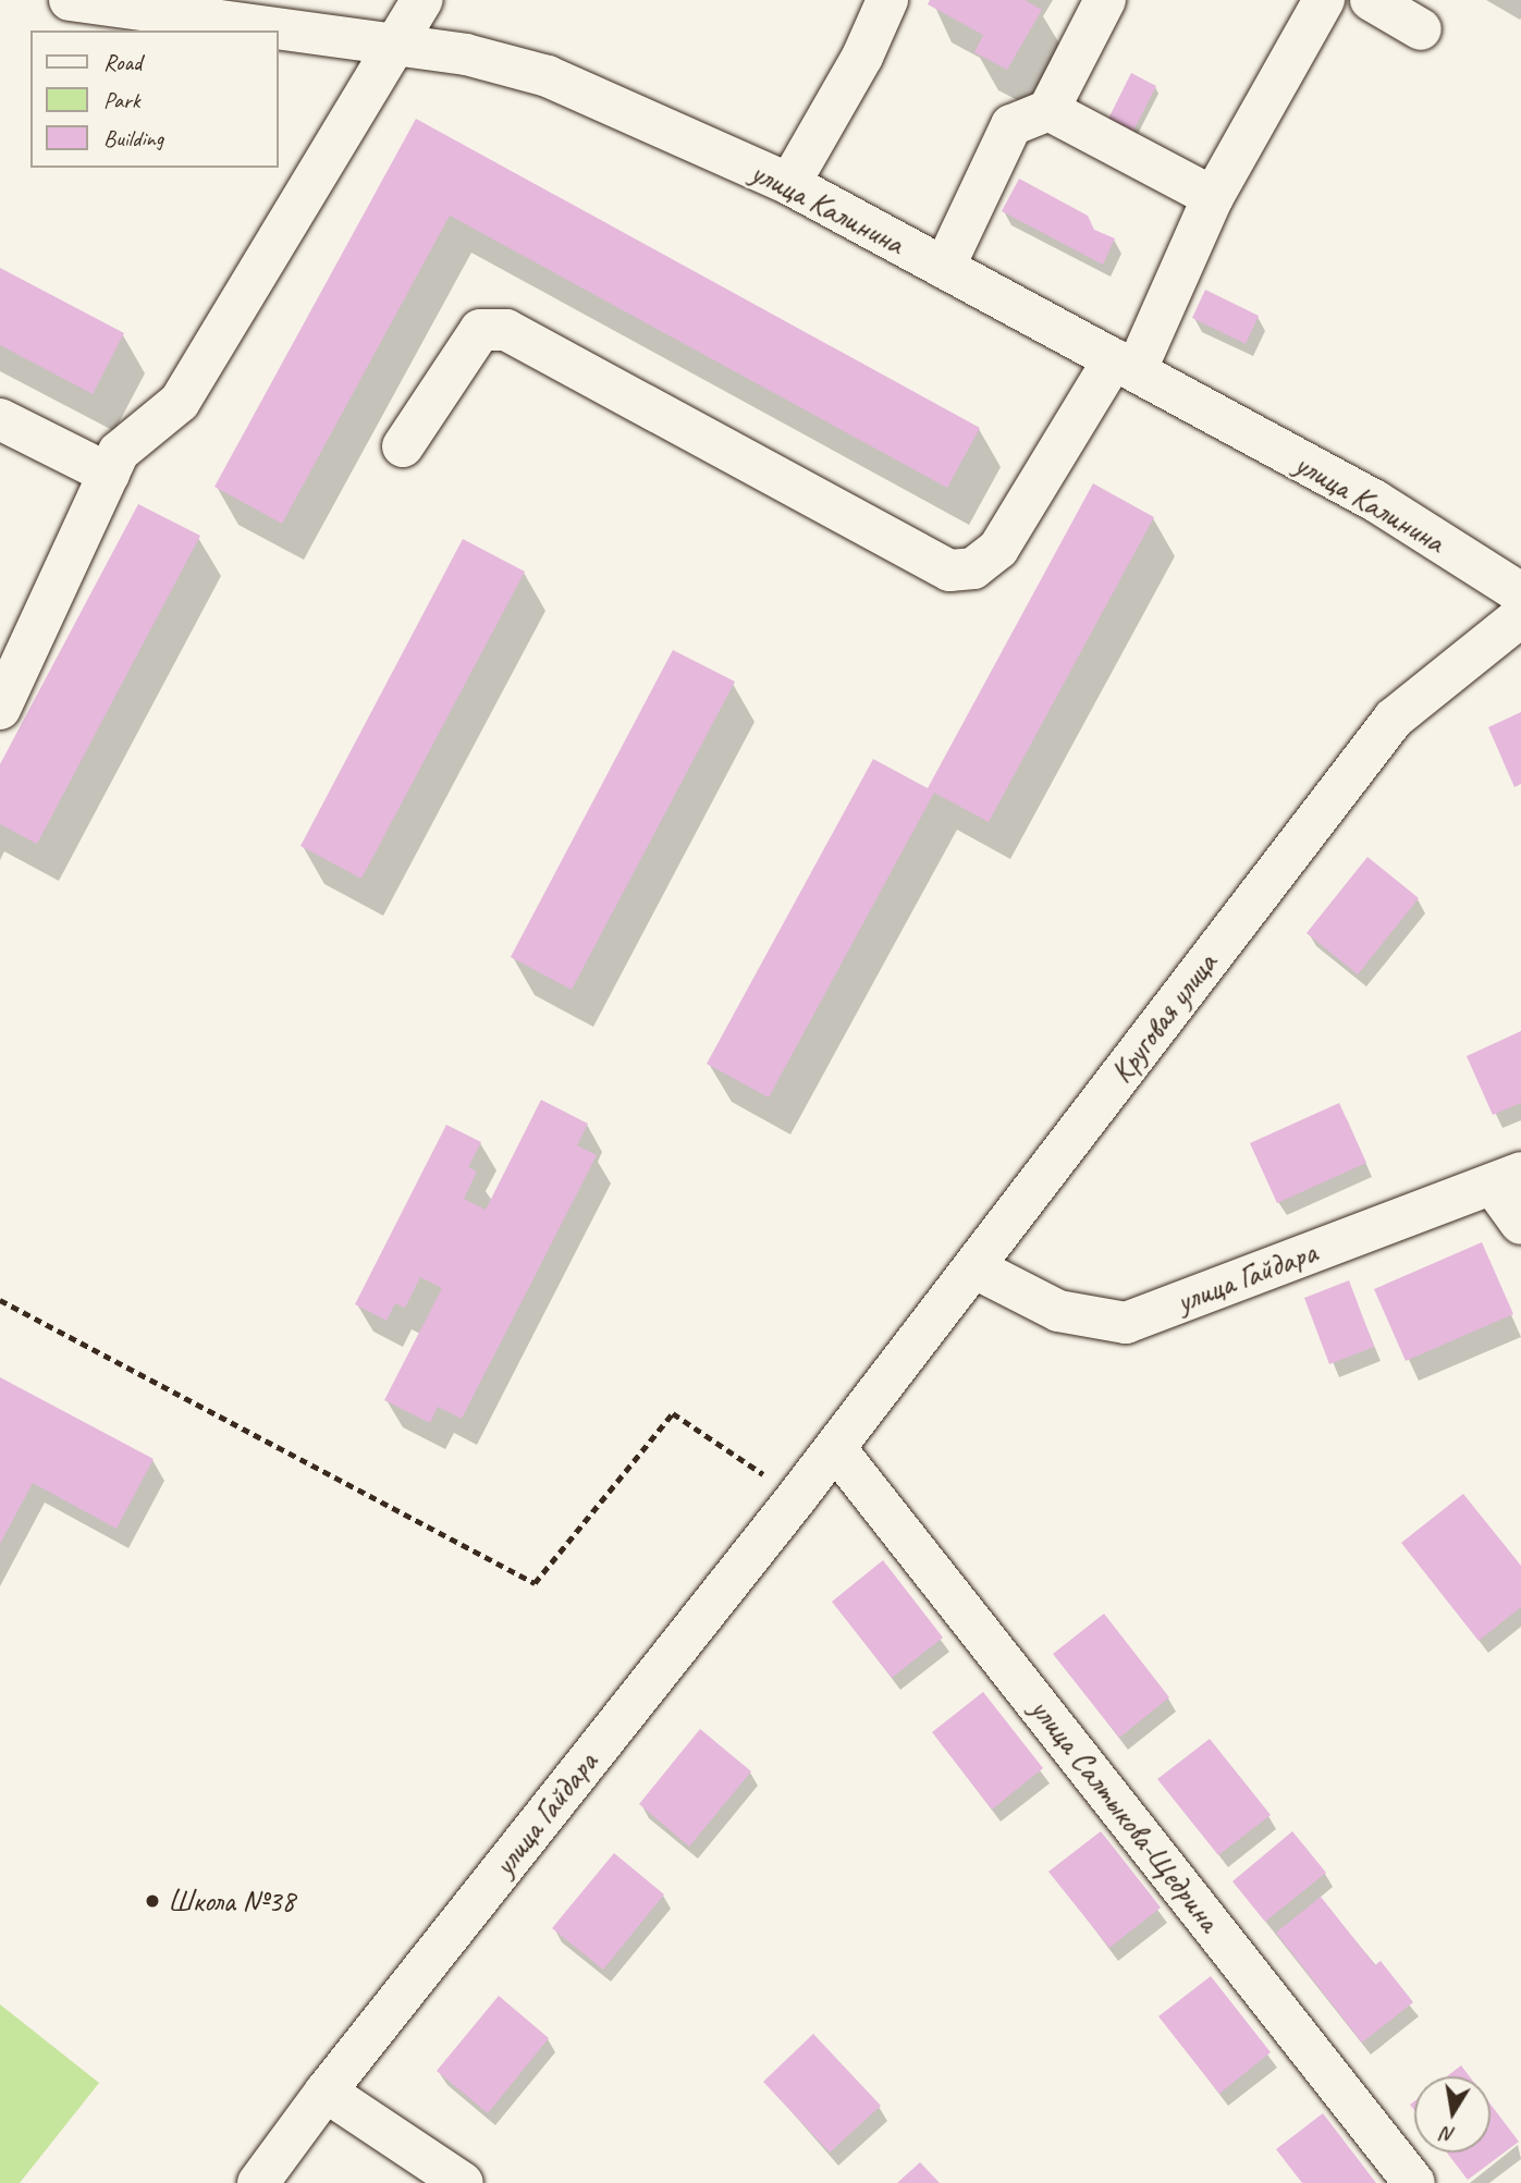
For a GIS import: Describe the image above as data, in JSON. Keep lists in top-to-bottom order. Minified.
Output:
{"streets":{"street":["улица Калинина","Круговая улица","улица Гайдара","улица Салтыкова-Щедрина"]},"crossings":[["Круговая улица","улица Гайдара"],["Круговая улица","улица Салтыкова-Щедрина"],["улица Гайдара","улица Салтыкова-Щедрина"]],"places":["Школа №38"],"legend":["Road","Park","Building"],"north":"bottom"}
